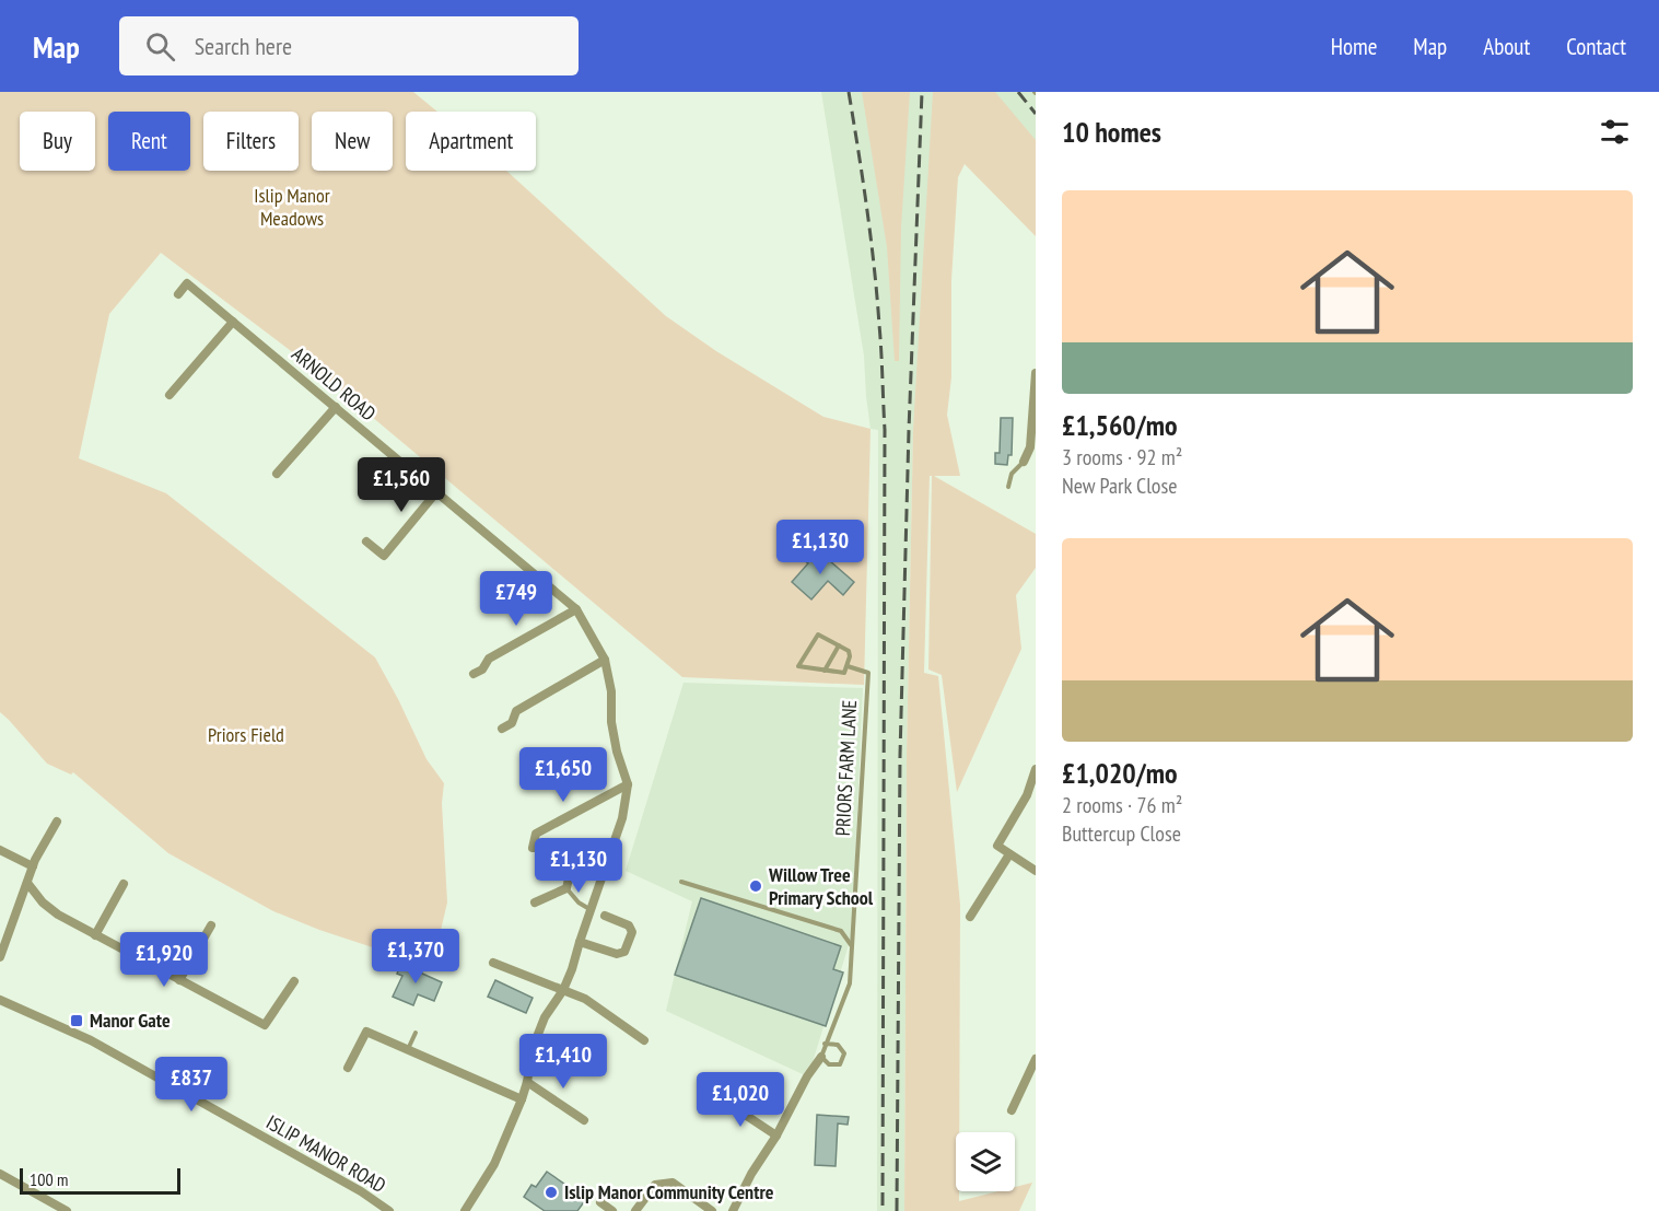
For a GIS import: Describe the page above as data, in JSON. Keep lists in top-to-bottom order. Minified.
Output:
{"streets":{"street":["ARNOLD ROAD","PRIORS FARM LANE","ISLIP MANOR ROAD"]},"parks":["Islip Manor Meadows","Priors Field"],"places":{"other":["Willow Tree Primary School","Islip Manor Community Centre"],"transit":["Manor Gate"]},"scale_bar":"100 m","page":{"header":"Map","search":"Search here","nav":["Home","Map","About","Contact"],"heading":"10 homes","chip":["Buy","Rent","Filters","New","Apartment"],"list":[{"name":"£1,560/mo","note":"3 rooms · 92 m² · New Park Close"},{"name":"£1,020/mo","note":"2 rooms · 76 m² · Buttercup Close"}],"price":["£1,560","£1,130","£749","£1,650","£1,130","£1,370","£1,920","£1,410","£837","£1,020"],"scale":"100 m"}}
